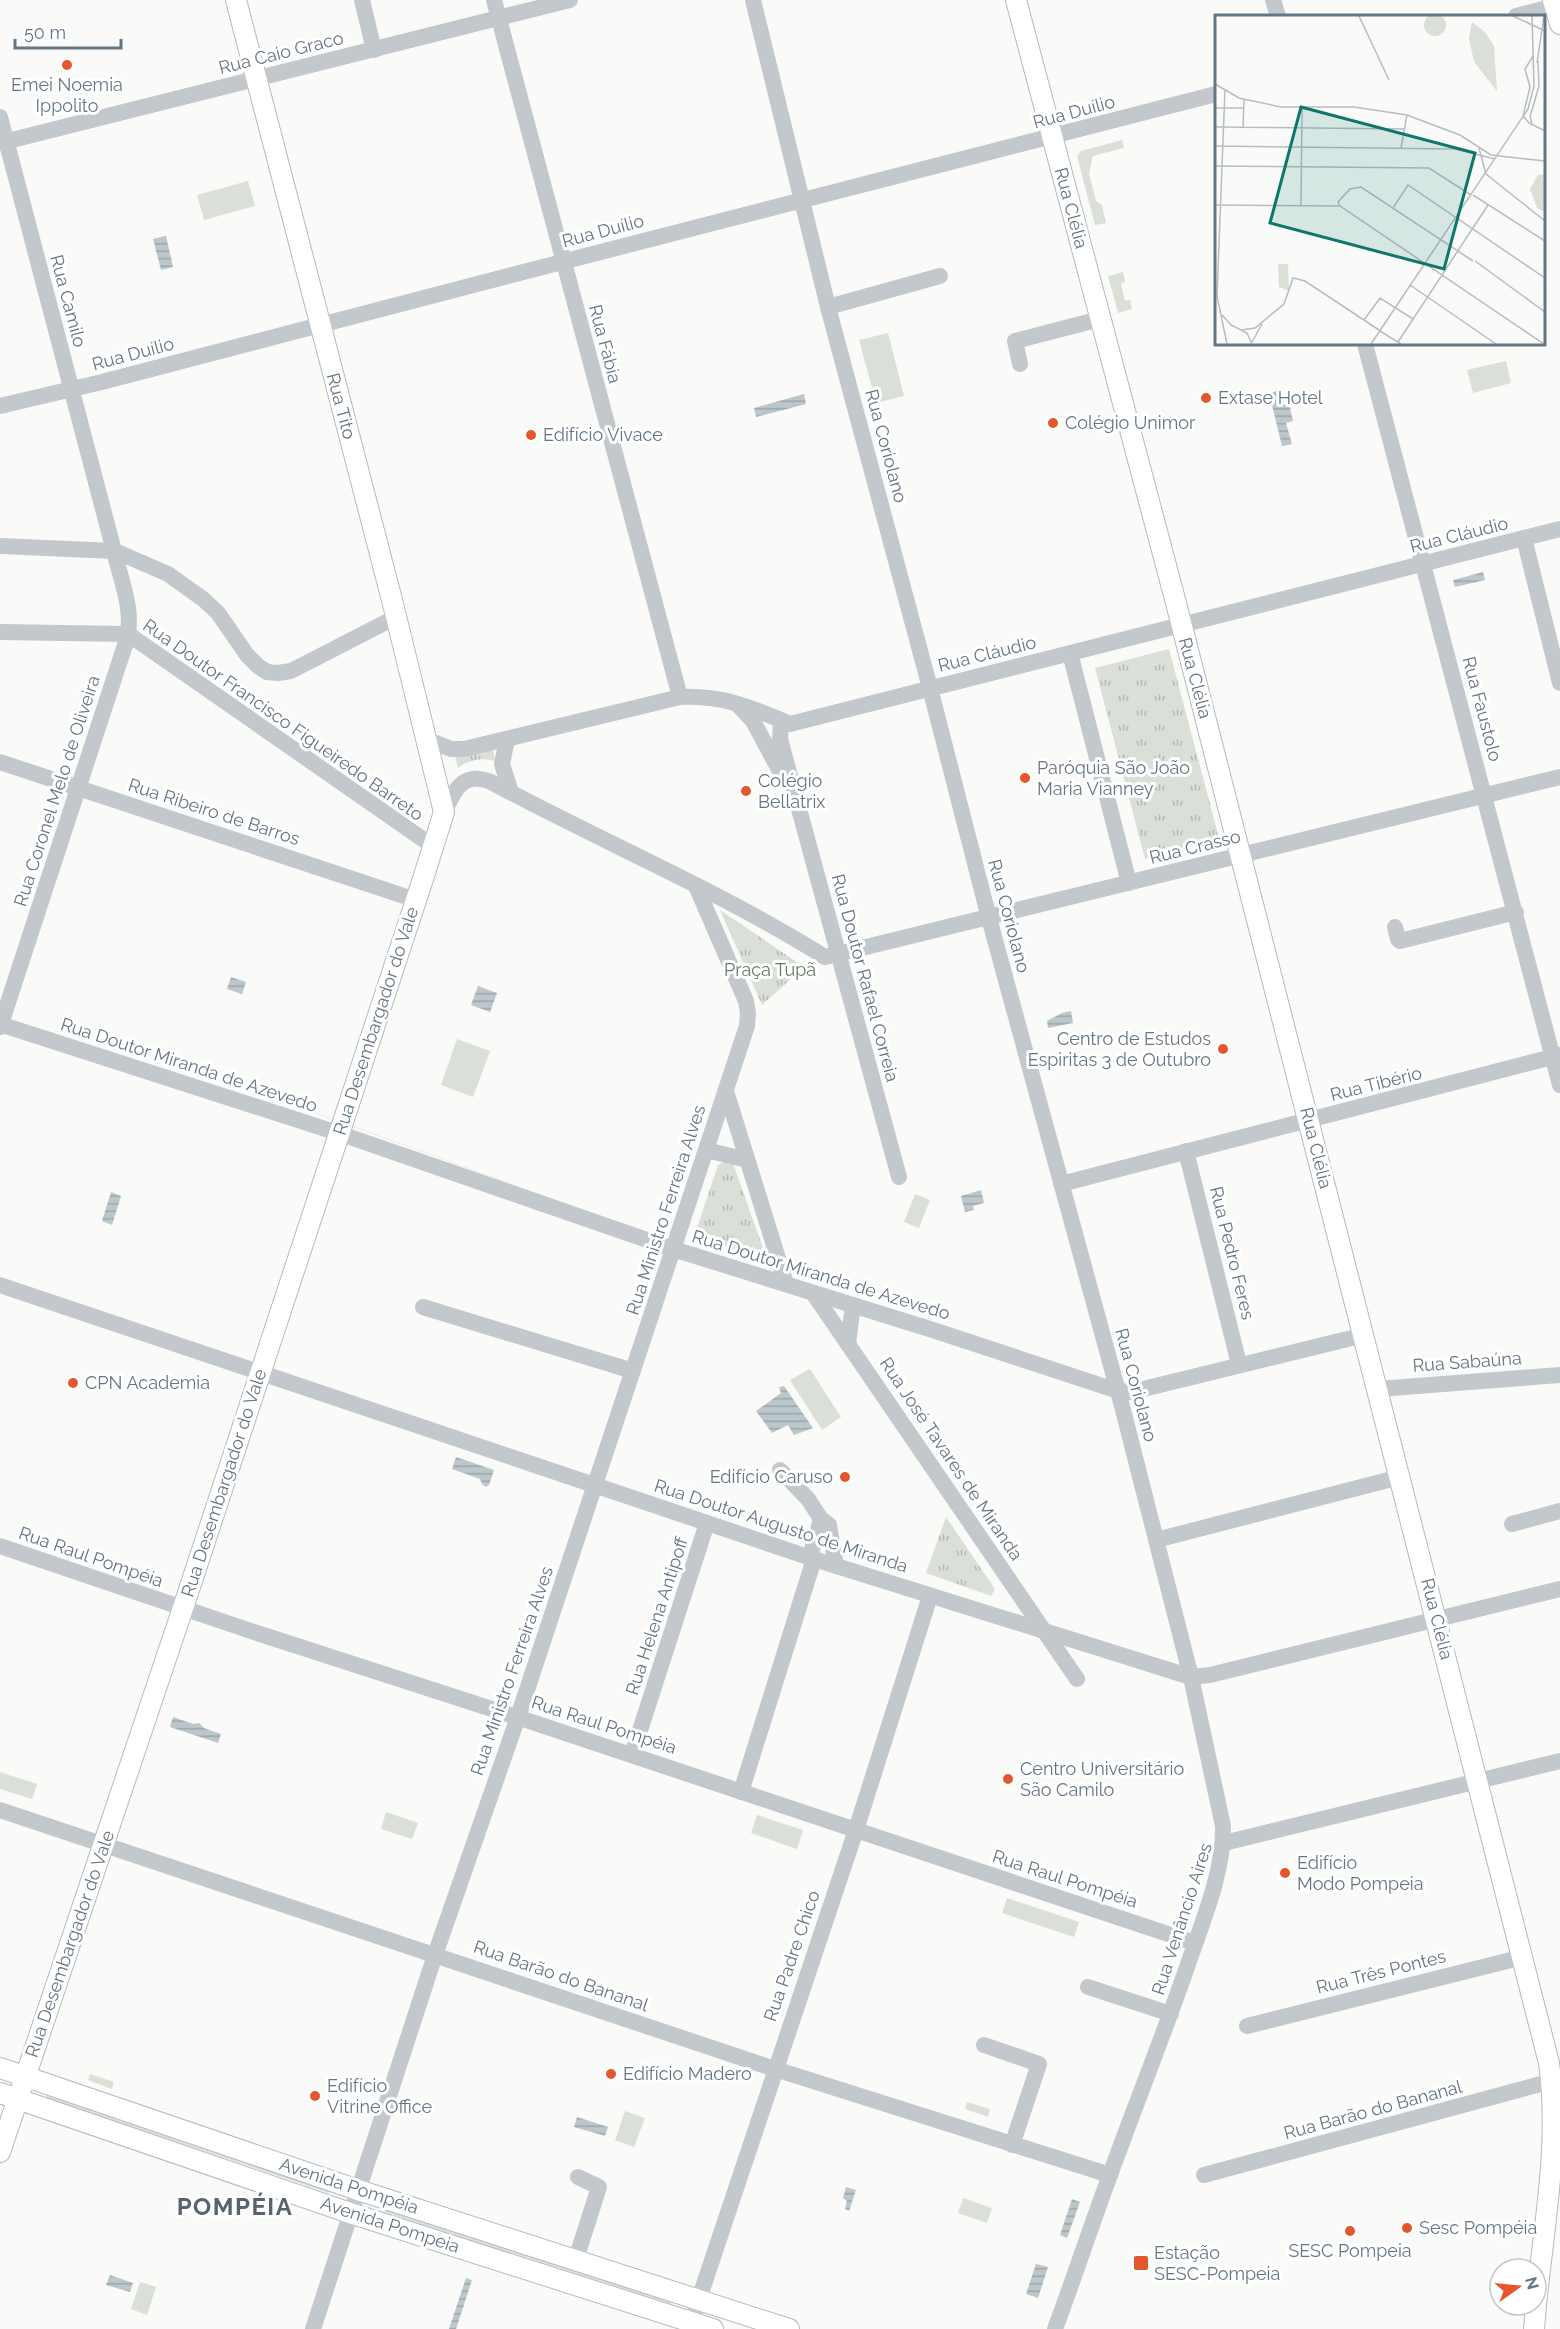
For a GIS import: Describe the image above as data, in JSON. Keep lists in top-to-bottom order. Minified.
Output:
{"streets":{"main road":["Rua Clélia","Rua Tito","Rua Desembargador do Vale","Avenida Pompéia","Avenida Pompeia"],"street":["Rua Caio Graco","Rua Duílio","Rua Camilo","Rua Fábia","Rua Coriolano","Rua Cláudio","Rua Faustolo","Rua Doutor Francisco Figueiredo Barreto","Rua Coronel Melo de Oliveira","Rua Ribeiro de Barros","Rua Crasso","Rua Doutor Rafael Correia","Rua Doutor Miranda de Azevedo","Rua Tibério","Rua Ministro Ferreira Alves","Rua Pedro Feres","Rua Sabaúna","Rua José Tavares de Miranda","Rua Doutor Augusto de Miranda","Rua Raul Pompéia","Rua Helena Antipoff","Rua Venâncio Aires","Rua Padre Chico","Rua Três Pontes","Rua Barão do Bananal"]},"crossings":[["Rua Caio Graco","Rua Camilo"],["Rua Caio Graco","Rua Fábia"],["Rua Caio Graco","Rua Tito"],["Rua Duílio","Rua Clélia"],["Rua Duílio","Rua Camilo"],["Rua Duílio","Rua Fábia"],["Rua Duílio","Rua Tito"],["Rua Duílio","Rua Coriolano"],["Rua Clélia","Rua Cláudio"],["Rua Clélia","Rua Crasso"],["Rua Clélia","Rua Doutor Miranda de Azevedo"],["Rua Clélia","Rua Tibério"],["Rua Clélia","Rua Sabaúna"],["Rua Clélia","Rua Doutor Augusto de Miranda"],["Rua Clélia","Rua Venâncio Aires"],["Rua Clélia","Rua Três Pontes"],["Rua Clélia","Rua Barão do Bananal"],["Rua Camilo","Rua Doutor Francisco Figueiredo Barreto"],["Rua Camilo","Rua Coronel Melo de Oliveira"],["Rua Fábia","Rua Cláudio"],["Rua Tito","Rua Cláudio"],["Rua Tito","Rua Desembargador do Vale"],["Rua Coriolano","Rua Cláudio"],["Rua Coriolano","Rua Crasso"],["Rua Coriolano","Rua Doutor Miranda de Azevedo"],["Rua Coriolano","Rua Tibério"],["Rua Coriolano","Rua Doutor Augusto de Miranda"],["Rua Coriolano","Rua Venâncio Aires"],["Rua Cláudio","Rua Faustolo"],["Rua Cláudio","Rua Doutor Rafael Correia"],["Rua Faustolo","Rua Crasso"],["Rua Faustolo","Rua Tibério"],["Rua Doutor Francisco Figueiredo Barreto","Rua Coronel Melo de Oliveira"],["Rua Doutor Francisco Figueiredo Barreto","Rua Desembargador do Vale"],["Rua Coronel Melo de Oliveira","Rua Ribeiro de Barros"],["Rua Coronel Melo de Oliveira","Rua Doutor Miranda de Azevedo"],["Rua Ribeiro de Barros","Rua Desembargador do Vale"],["Rua Crasso","Rua Doutor Rafael Correia"],["Rua Desembargador do Vale","Rua Doutor Miranda de Azevedo"],["Rua Desembargador do Vale","Rua Doutor Augusto de Miranda"],["Rua Desembargador do Vale","Rua Raul Pompéia"],["Rua Desembargador do Vale","Rua Barão do Bananal"],["Rua Desembargador do Vale","Avenida Pompéia"],["Rua Desembargador do Vale","Avenida Pompeia"],["Rua Doutor Miranda de Azevedo","Rua Ministro Ferreira Alves"],["Rua Doutor Miranda de Azevedo","Rua Pedro Feres"],["Rua Doutor Miranda de Azevedo","Rua José Tavares de Miranda"],["Rua Tibério","Rua Pedro Feres"],["Rua Ministro Ferreira Alves","Rua Doutor Augusto de Miranda"],["Rua Ministro Ferreira Alves","Rua Raul Pompéia"],["Rua Ministro Ferreira Alves","Rua Barão do Bananal"],["Rua Ministro Ferreira Alves","Avenida Pompéia"],["Rua Ministro Ferreira Alves","Avenida Pompeia"],["Rua José Tavares de Miranda","Rua Doutor Augusto de Miranda"],["Rua Doutor Augusto de Miranda","Rua Helena Antipoff"],["Rua Doutor Augusto de Miranda","Rua Padre Chico"],["Rua Raul Pompéia","Rua Helena Antipoff"],["Rua Raul Pompéia","Rua Venâncio Aires"],["Rua Raul Pompéia","Rua Padre Chico"],["Rua Venâncio Aires","Rua Barão do Bananal"],["Rua Padre Chico","Rua Barão do Bananal"],["Rua Padre Chico","Avenida Pompéia"],["Rua Padre Chico","Avenida Pompeia"]],"districts":["POMPÉIA"],"parks":["Praça Tupã"],"places":{"other":["Emei Noemia Ippolito","Extase Hotel","Colégio Unimor","Edifício Vivace","Paróquia São João Maria Vianney","Colégio Bellatrix","Centro de Estudos Espiritas 3 de Outubro","CPN Academia","Edifício Caruso","Centro Universitário São Camilo","Edifício Modo Pompeia","Edifício Madero","Edifício Vitrine Office","Sesc Pompéia","SESC Pompeia"],"transit":["Estação SESC-Pompeia"]},"scale_bar":"50 m","north":"right"}
